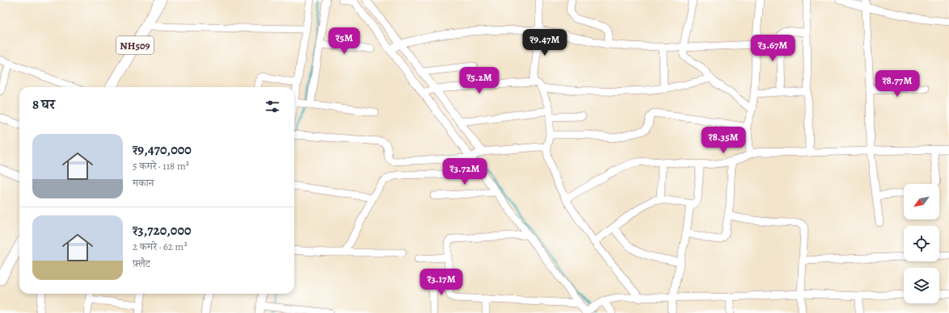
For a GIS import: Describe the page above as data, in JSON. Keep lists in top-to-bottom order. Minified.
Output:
{"streets":{"highway":["NH509"]},"north":"bottom left","page":{"price":["₹5M","₹9.47M","₹3.67M","₹5.2M","₹8.77M","₹8.35M","₹3.72M","₹3.17M"],"heading":"8 घर","list":[{"name":"₹9,470,000","note":"5 कमरे · 118 m² · मकान"},{"name":"₹3,720,000","note":"2 कमरे · 62 m² · फ़्लैट"}]}}
